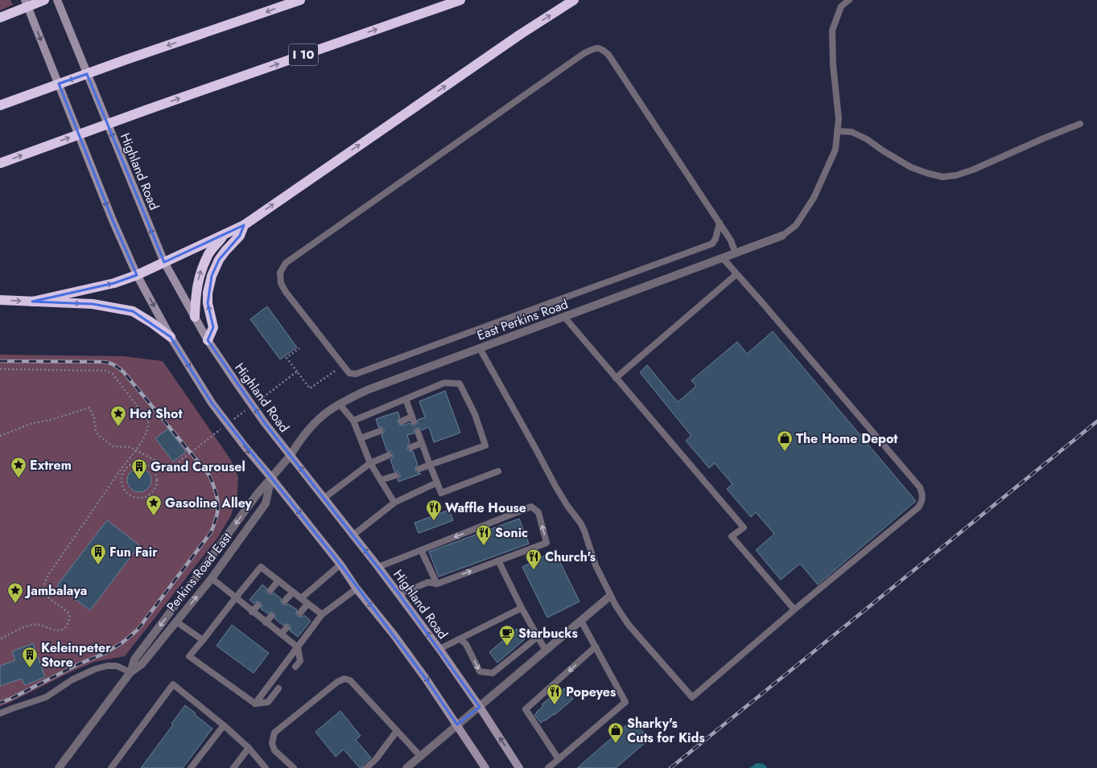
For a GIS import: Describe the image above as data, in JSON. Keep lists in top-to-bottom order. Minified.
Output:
{"streets":{"highway":["I 10"],"main road":["Highland Road"],"street":["East Perkins Road","Perkins Road East"]},"crossings":[["Highland Road","East Perkins Road"],["Highland Road","Perkins Road East"],["East Perkins Road","Perkins Road East"]],"places":{"place":["Hot Shot","Extrem","Gasoline Alley","Jambalaya"],"shop":["The Home Depot","Sharky's Cuts for Kids"],"building":["Grand Carousel","Fun Fair","Keleinpeter Store"],"restaurant":["Waffle House","Sonic","Church's","Popeyes"],"cafe":["Starbucks"]}}
